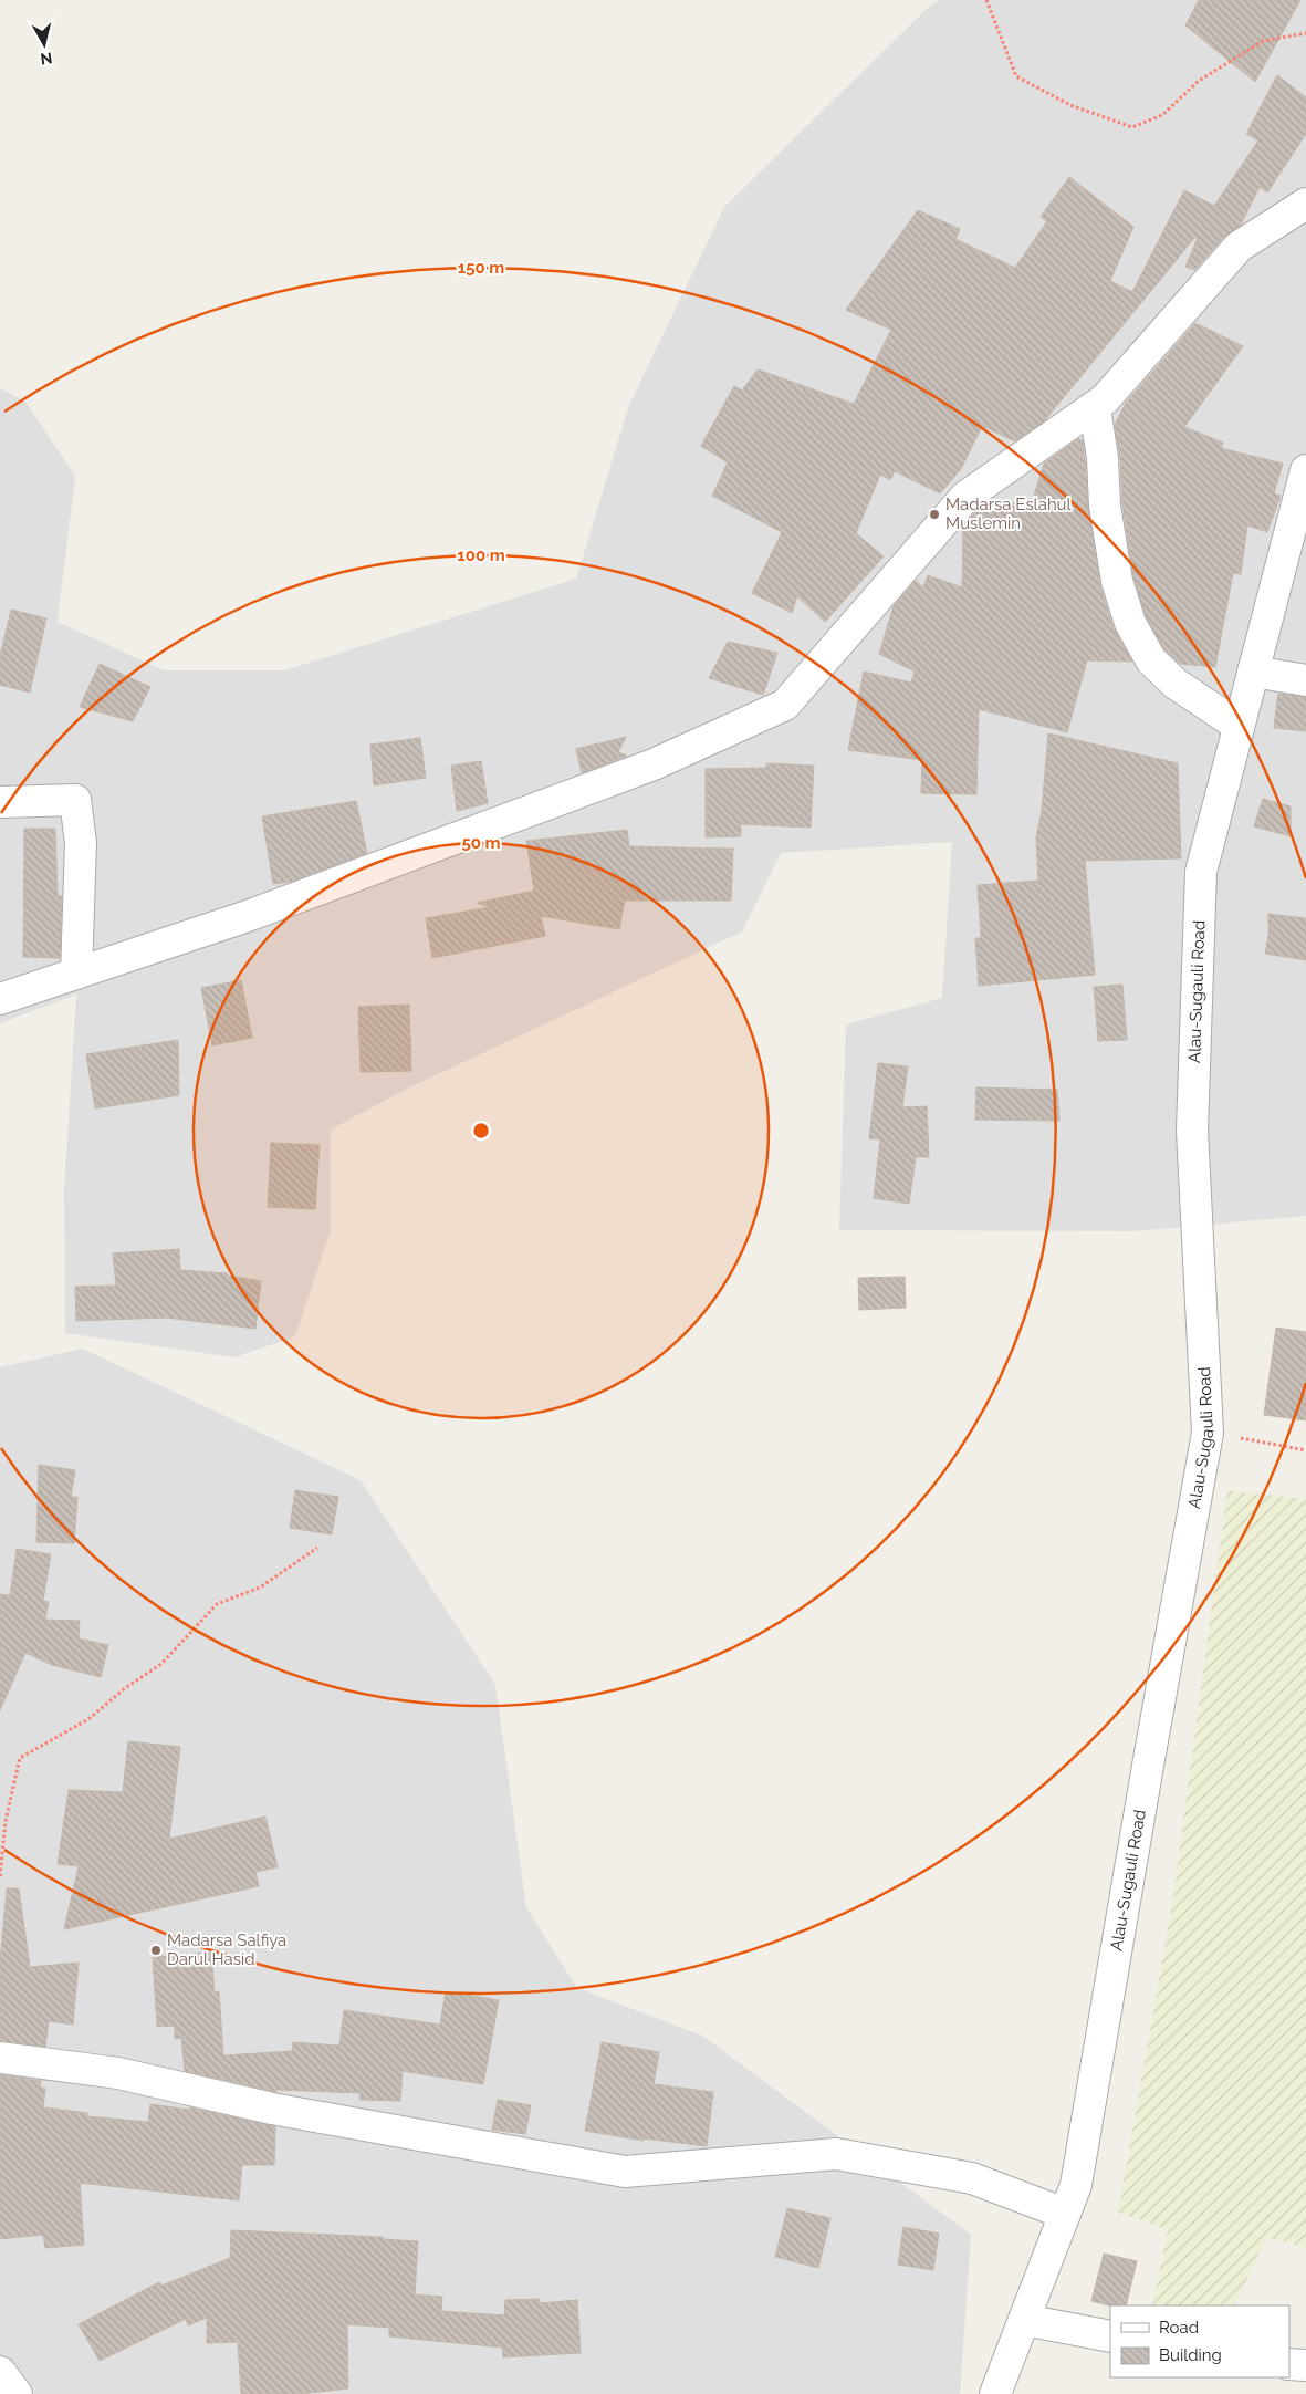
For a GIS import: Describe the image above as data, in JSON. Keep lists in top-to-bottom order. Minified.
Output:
{"streets":{"street":["Alau-Sugauli Road"]},"places":["Madarsa Eslahul Muslemin","Madarsa Salfiya Darul Hasid"],"legend":["Road","Building"],"north":"bottom","rings":["150 m","100 m","50 m"]}
